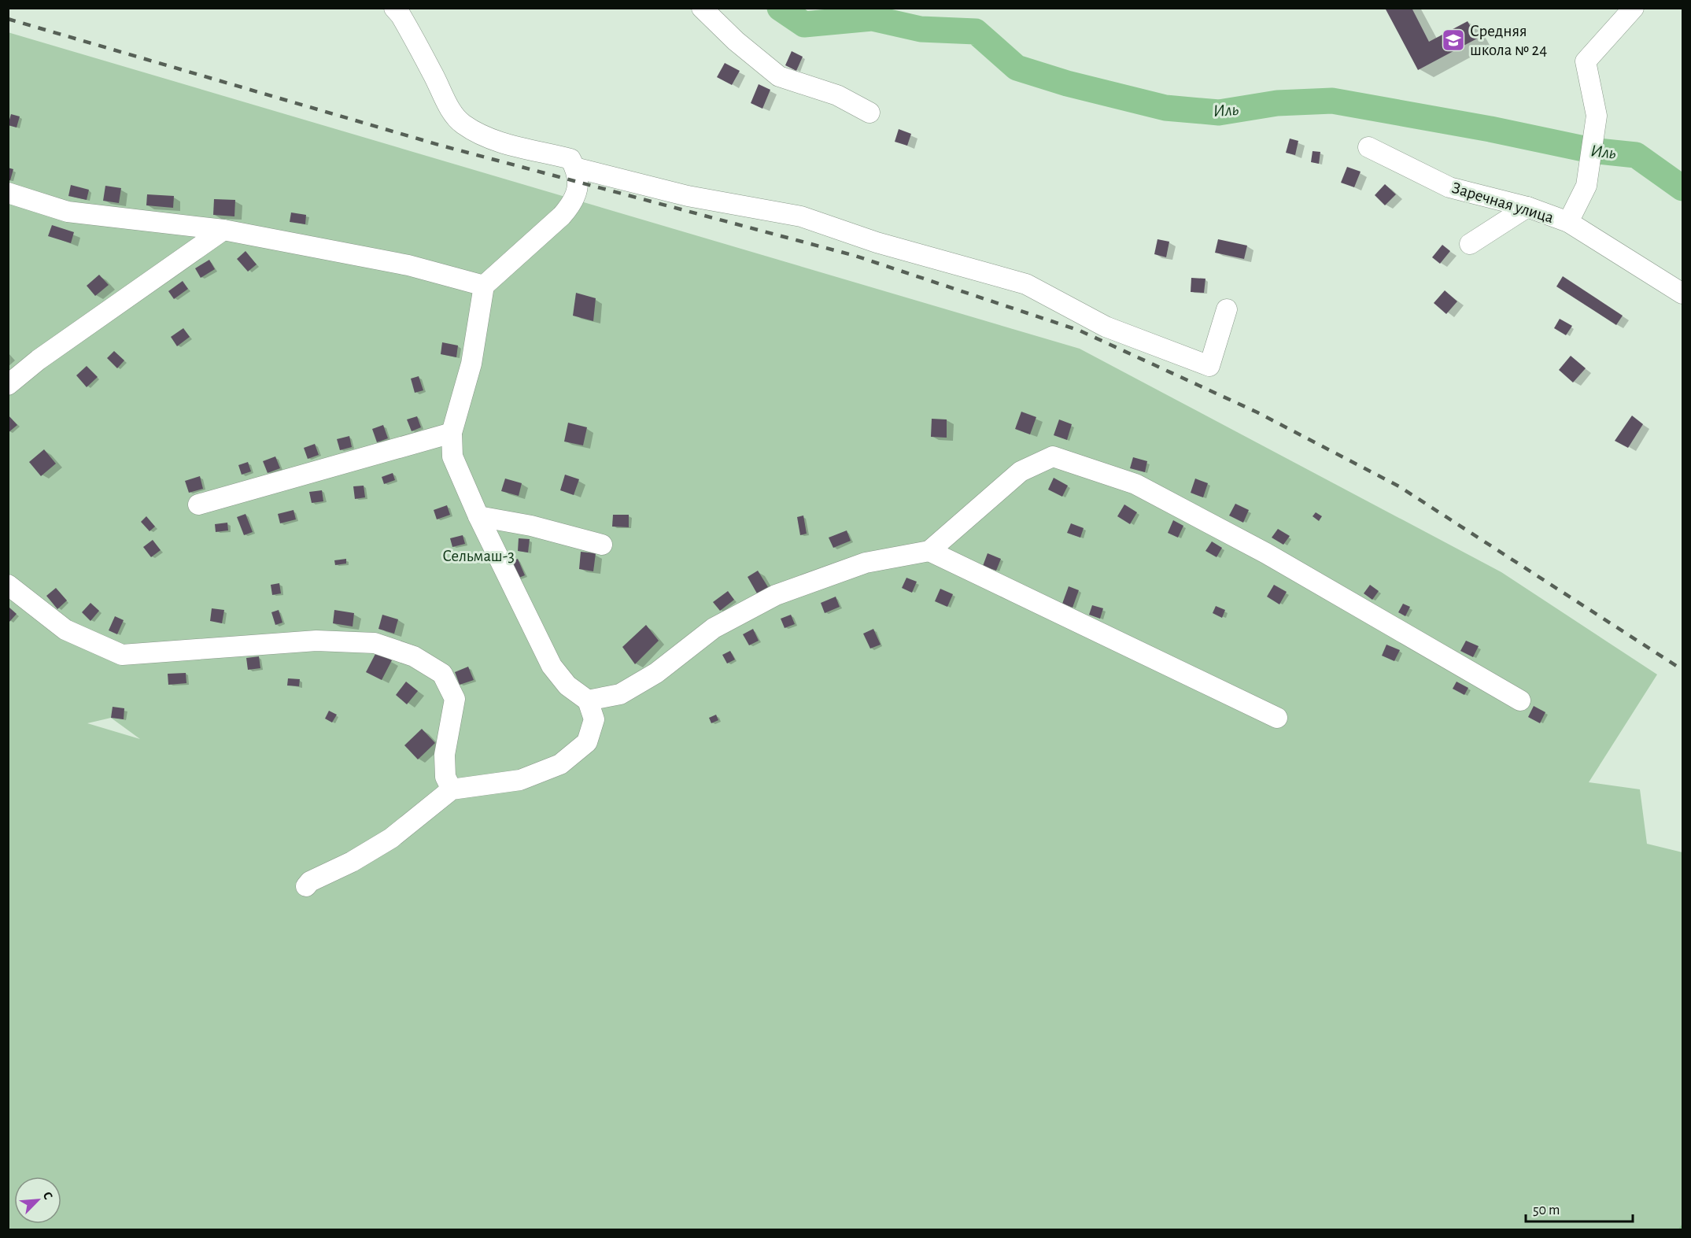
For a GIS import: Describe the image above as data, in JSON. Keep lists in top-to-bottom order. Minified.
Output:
{"streets":{"street":["Заречная улица"]},"water":["Иль"],"parks":["Сельмаш-3"],"places":{"school or university":["Средняя школа № 24"]},"scale_bar":"50 m","north":"top right"}
